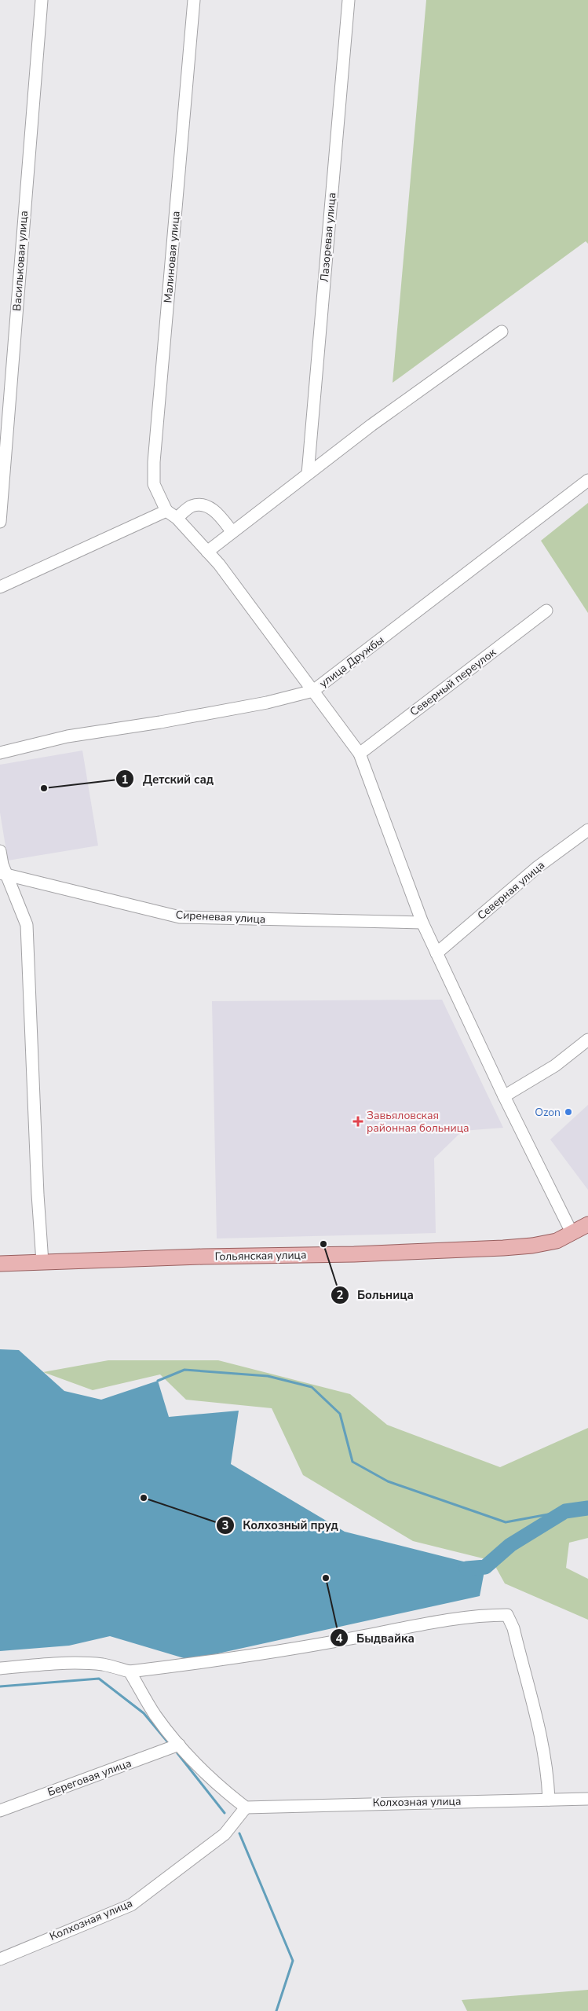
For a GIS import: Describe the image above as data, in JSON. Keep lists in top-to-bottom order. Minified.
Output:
{"streets":{"main road":["Гольянская улица"],"street":["Лазоревая улица","Малиновая улица","Васильковая улица","улица Дружбы","Северный переулок","Северная улица","Сиреневая улица","Береговая улица","Колхозная улица"]},"places":{"other":["Детский сад","Ozon","Больница","Колхозный пруд","Быдвайка"],"health":["Завьяловская районная больница"]}}
